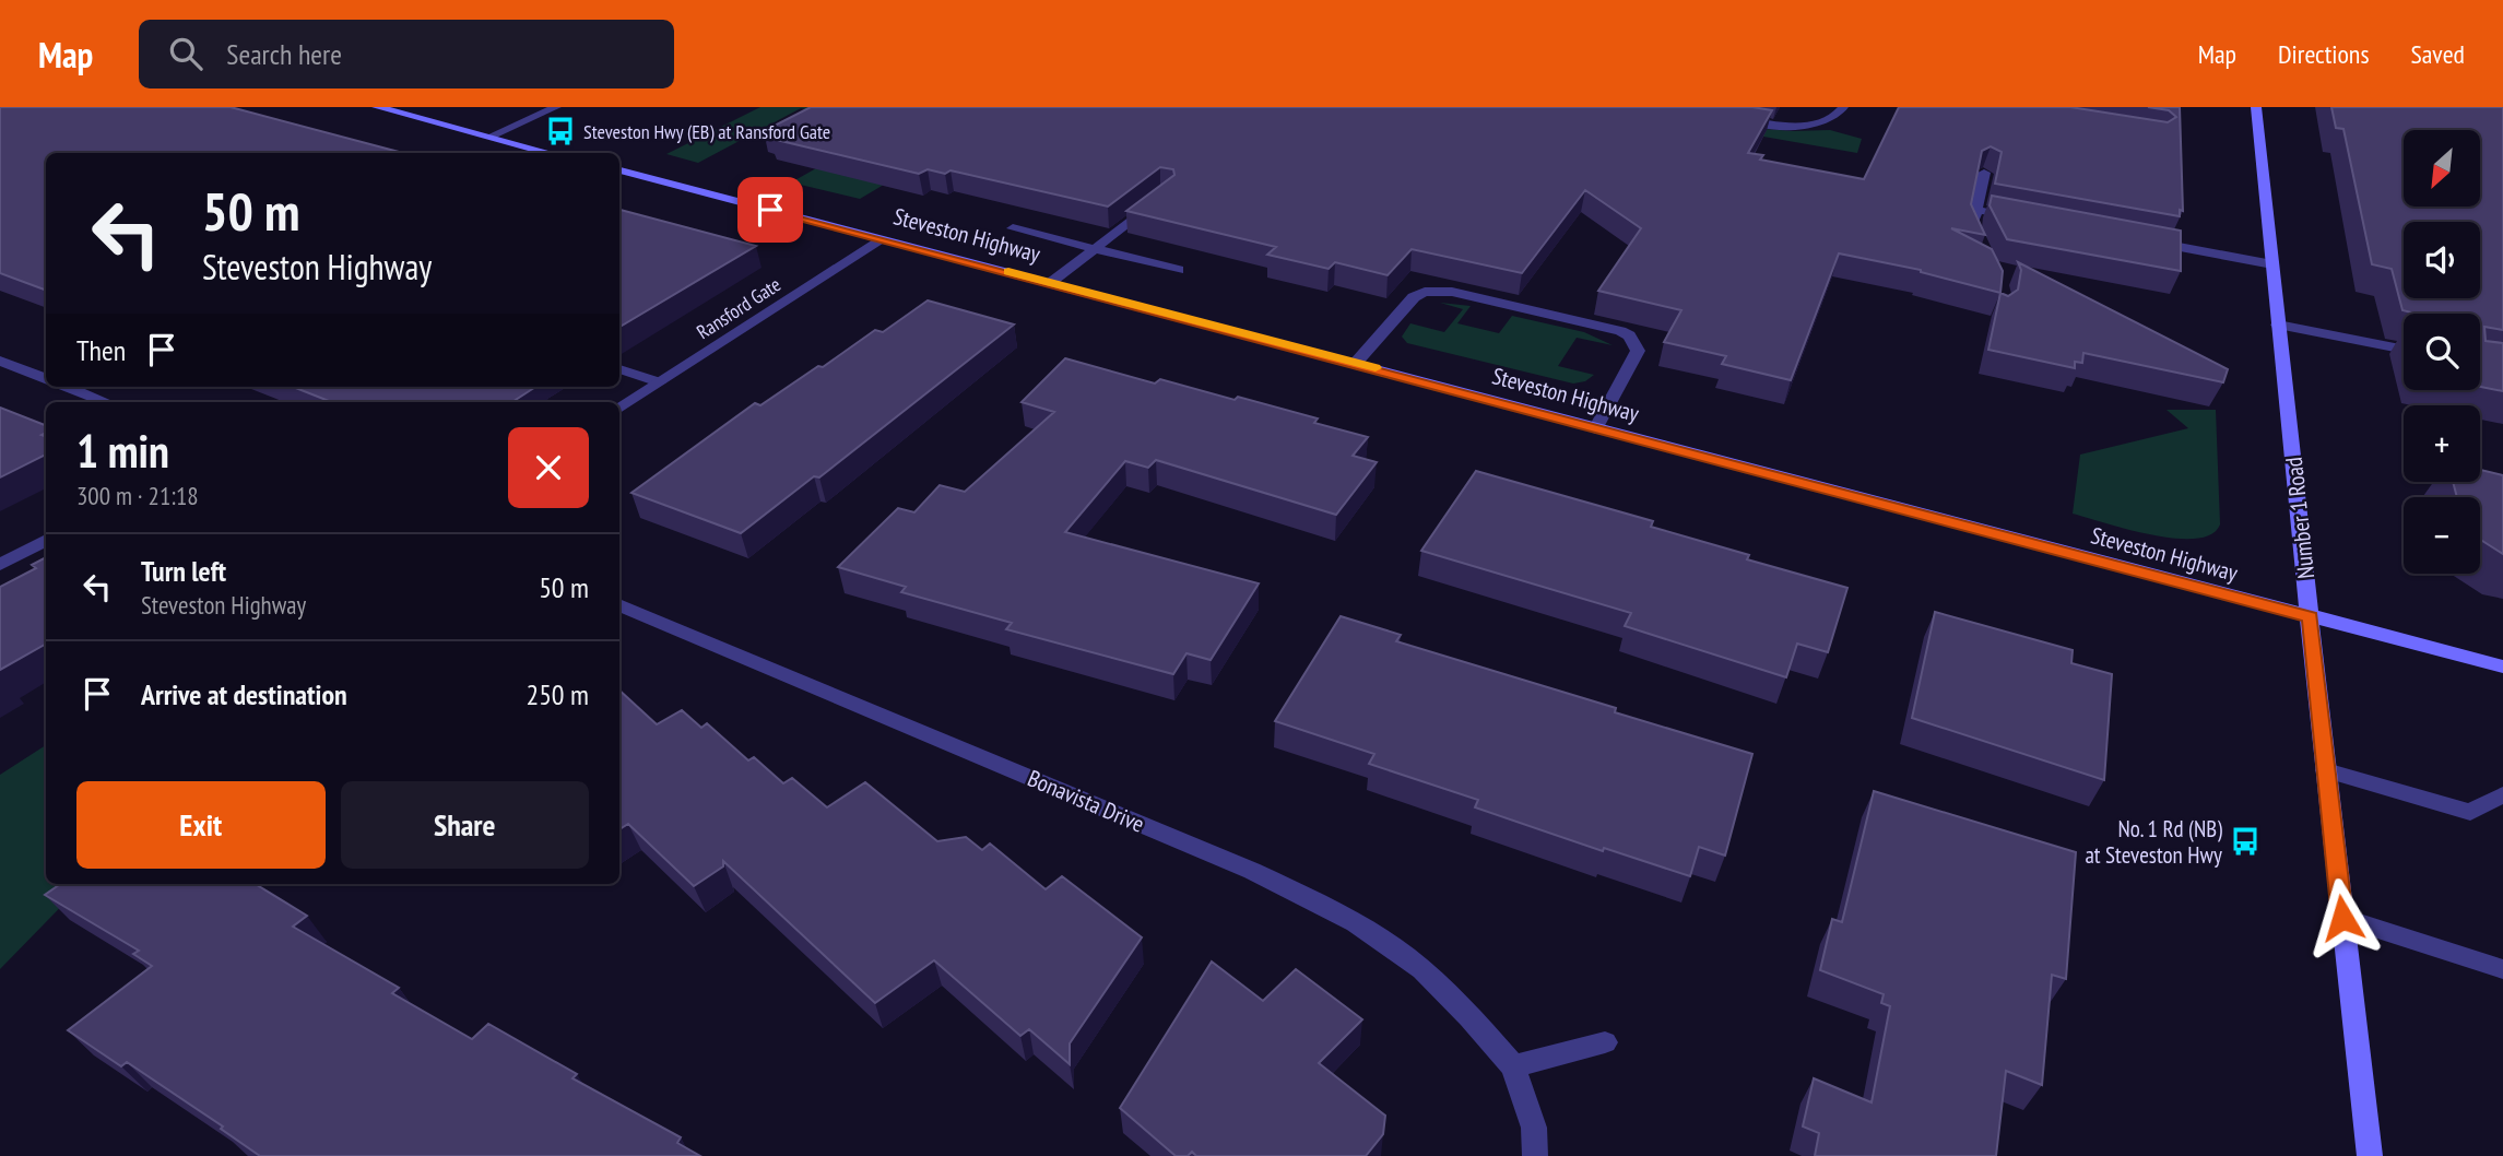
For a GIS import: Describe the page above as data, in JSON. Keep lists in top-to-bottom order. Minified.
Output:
{"streets":{"main road":["Steveston Highway","Number 1 Road"],"street":["Ransford Gate","Bonavista Drive"]},"crossings":[["Steveston Highway","Ransford Gate"],["Steveston Highway","Number 1 Road"]],"places":{"bus stop":["Steveston Hwy (EB) at Ransford Gate","No. 1 Rd (NB) at Steveston Hwy"]},"north":"bottom left","page":{"header":"Map","search":"Search here","nav":["Map","Directions","Saved"],"map_buttons":["+","−"],"turn":["50 m","Steveston Highway"],"then":"Then","heading":["1 min","300 m · 21:18"],"list":[{"name":"Turn left","note":"Steveston Highway","value":"50 m"},{"name":"Arrive at destination","value":"250 m"}],"buttons":["Exit","Share"]}}
